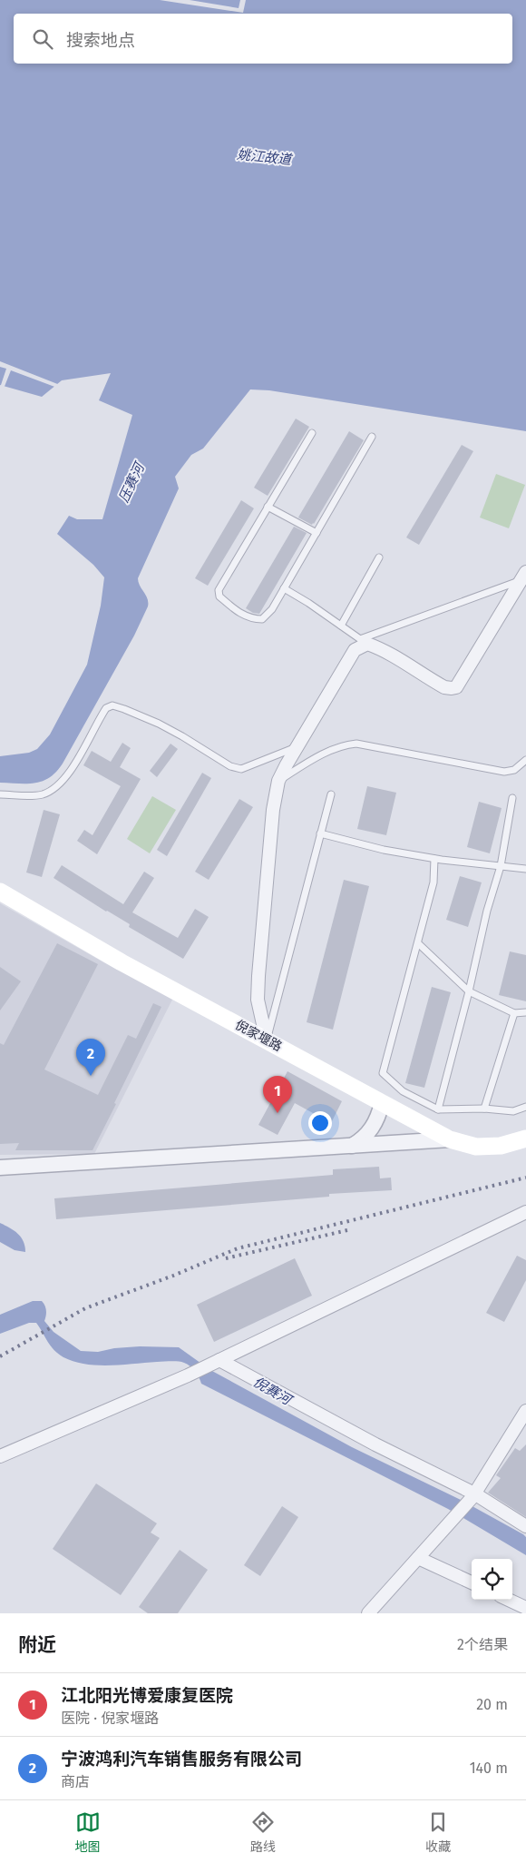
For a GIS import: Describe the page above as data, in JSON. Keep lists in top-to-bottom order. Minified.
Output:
{"streets":{"main road":["倪家堰路"]},"water":["姚江故道","压赛河","倪赛河"],"page":{"search":"搜索地点","pins":["2","1"],"heading":["附近","2个结果"],"list":[{"mark":"1","name":"江北阳光博爱康复医院","note":"医院 · 倪家堰路","value":"20 m"},{"mark":"2","name":"宁波鸿利汽车销售服务有限公司","note":"商店","value":"140 m"}],"nav":["地图","路线","收藏"]}}
